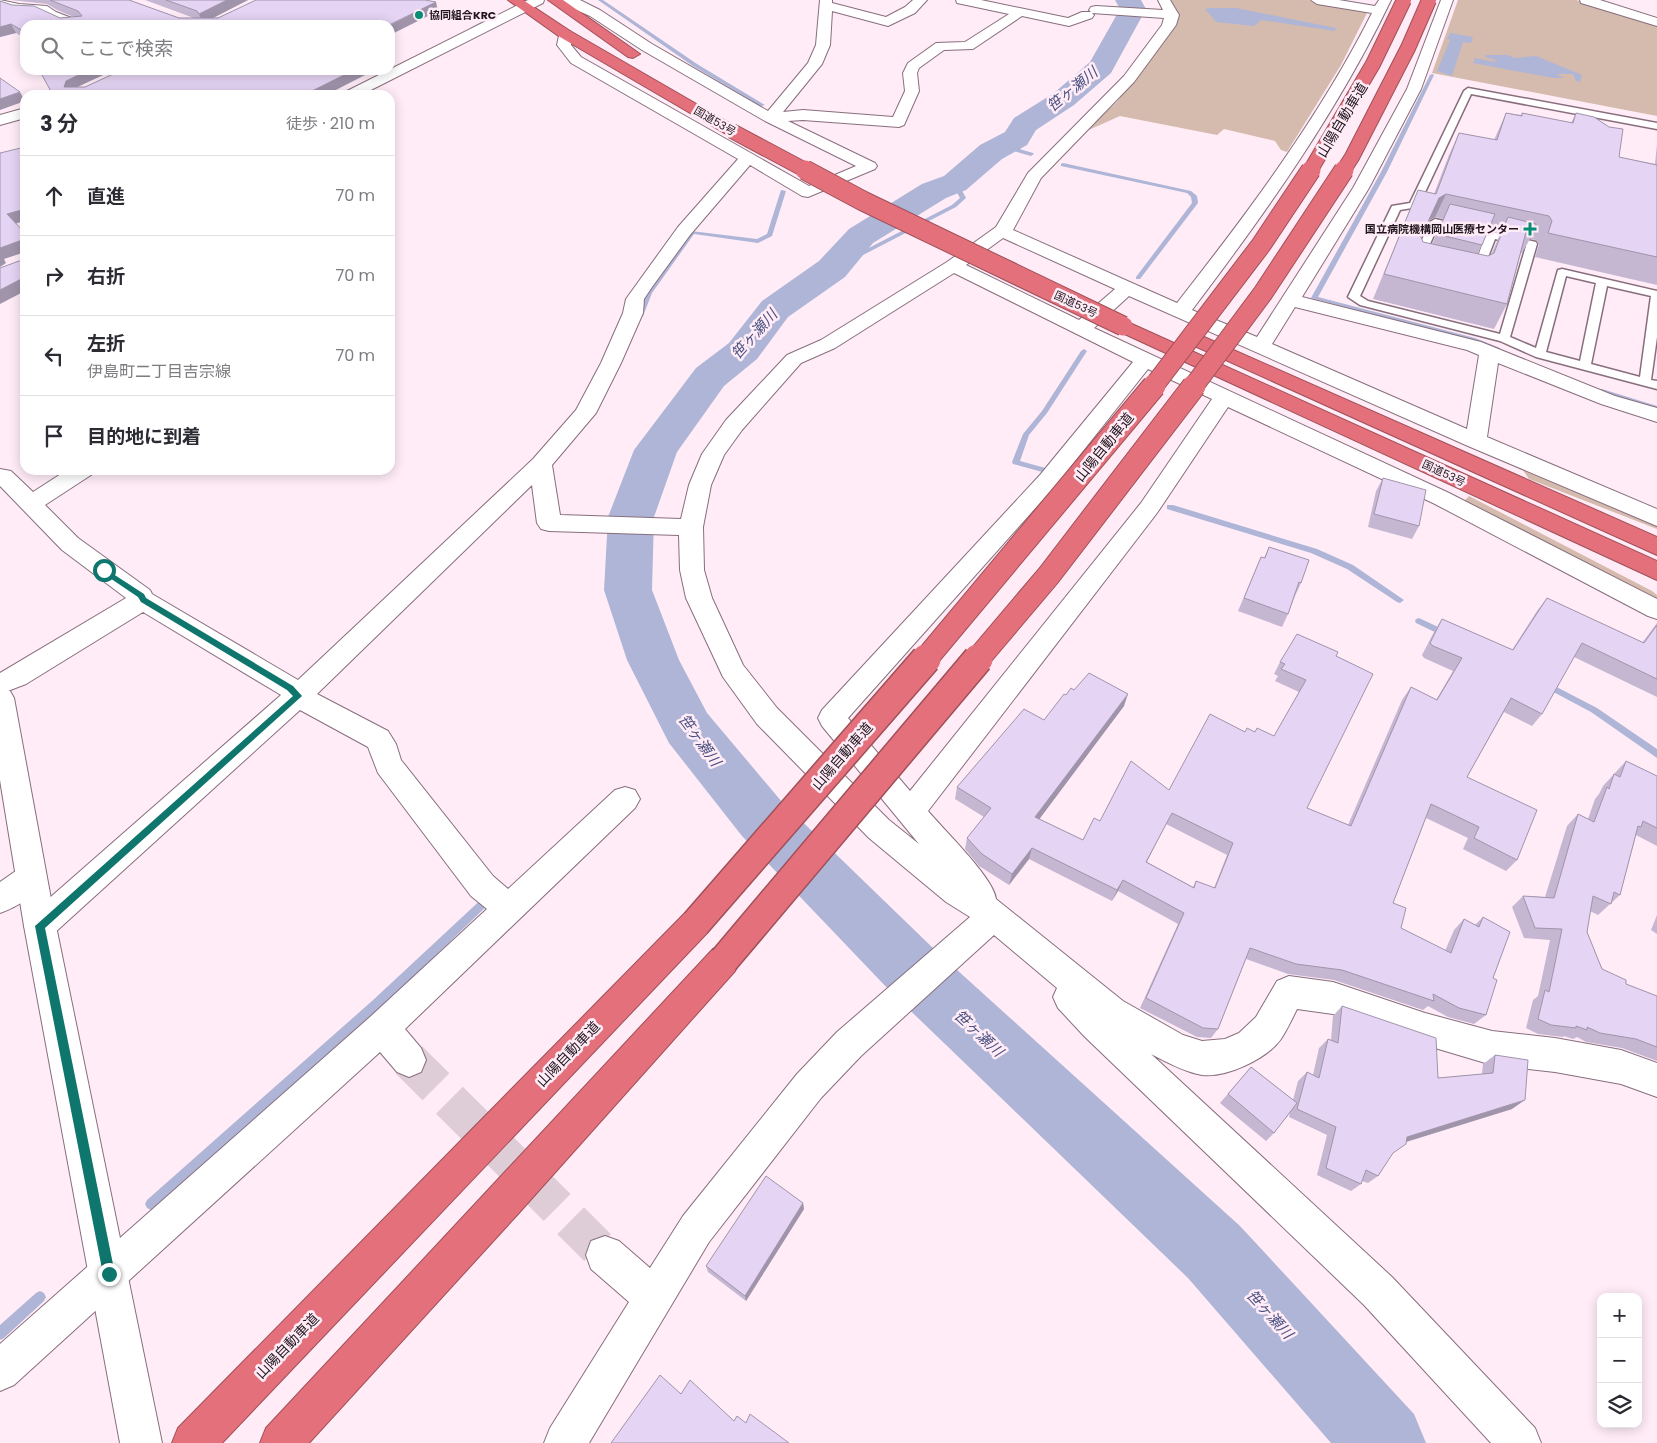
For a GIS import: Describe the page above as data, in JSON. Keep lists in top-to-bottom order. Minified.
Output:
{"streets":{"highway":["山陽自動車道","国道53号"]},"water":["笹ヶ瀬川"],"places":{"other":["協同組合KRC"],"health":["国立病院機構岡山医療センター"]},"page":{"search":"ここで検索","heading":["3 分","徒歩 · 210 m"],"list":[["直進","70 m"],["右折","70 m"],["左折","伊島町二丁目吉宗線","70 m"],"目的地に到着"],"map_buttons":["+","−"]}}
